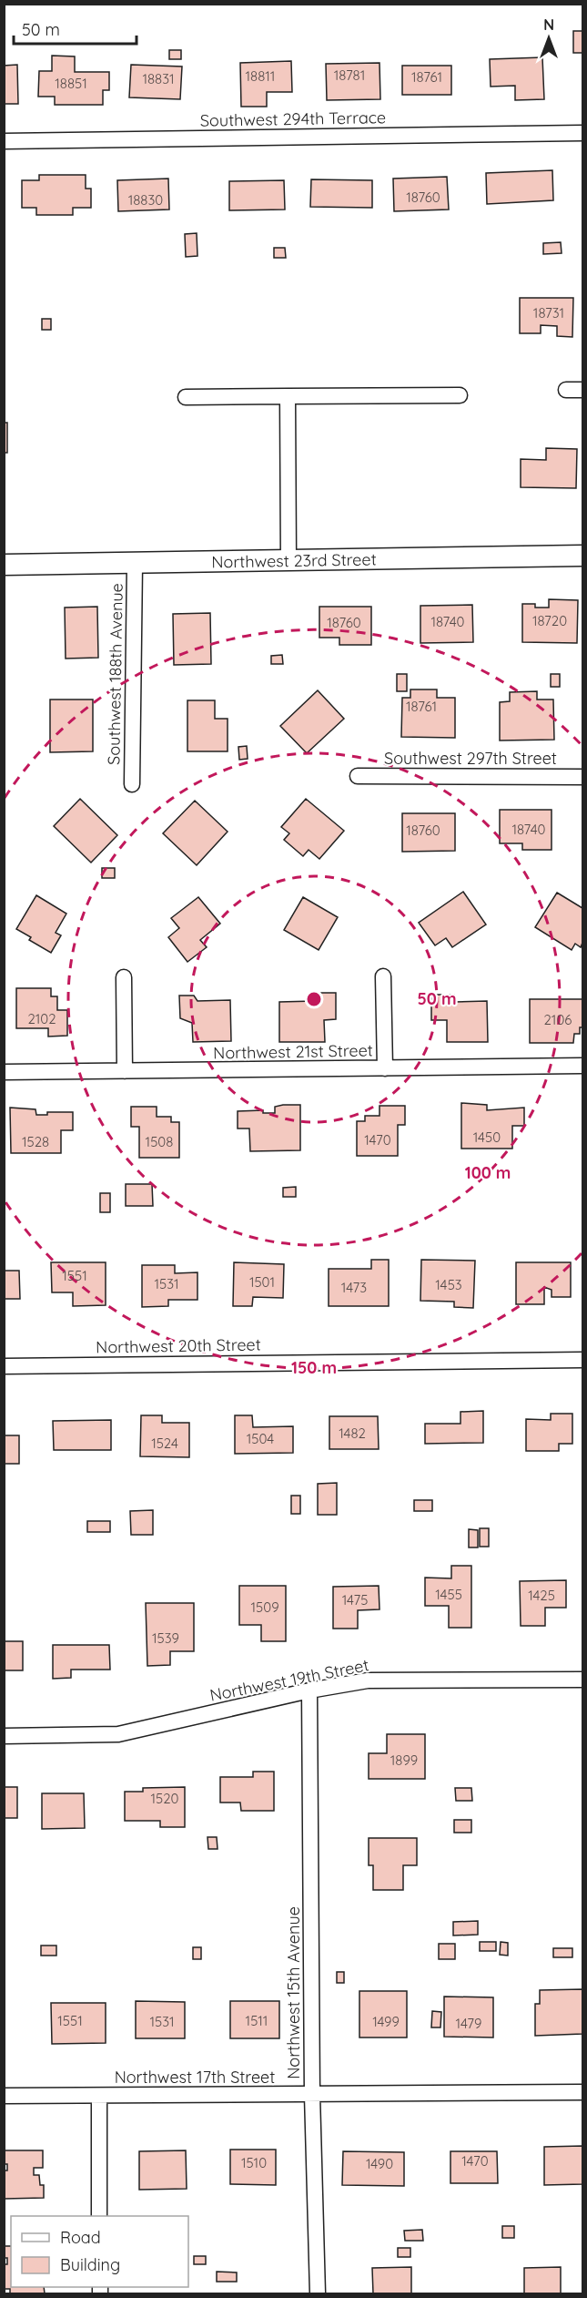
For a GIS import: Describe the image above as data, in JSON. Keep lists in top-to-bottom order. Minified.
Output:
{"streets":{"street":["Southwest 294th Terrace","Northwest 23rd Street","Southwest 188th Avenue","Southwest 297th Street","Northwest 21st Street","Northwest 20th Street","Northwest 19th Street","Northwest 15th Avenue","Northwest 17th Street"]},"crossings":[["Northwest 23rd Street","Southwest 188th Avenue"],["Northwest 19th Street","Northwest 15th Avenue"],["Northwest 15th Avenue","Northwest 17th Street"]],"house_numbers":["18781","18811","18761","18831","18851","18760","18830","18731","18720","18740","18760","18761","18740","18760","2102","2106","1450","1470","1528","1508","1551","1501","1531","1453","1473","1482","1504","1524","1455","1425","1475","1509","1539","1899","1520","1551","1511","1531","1499","1479","1470","1510","1490"],"legend":["Road","Building"],"scale_bar":"50 m","north":"top","rings":["50 m","100 m","150 m"]}
